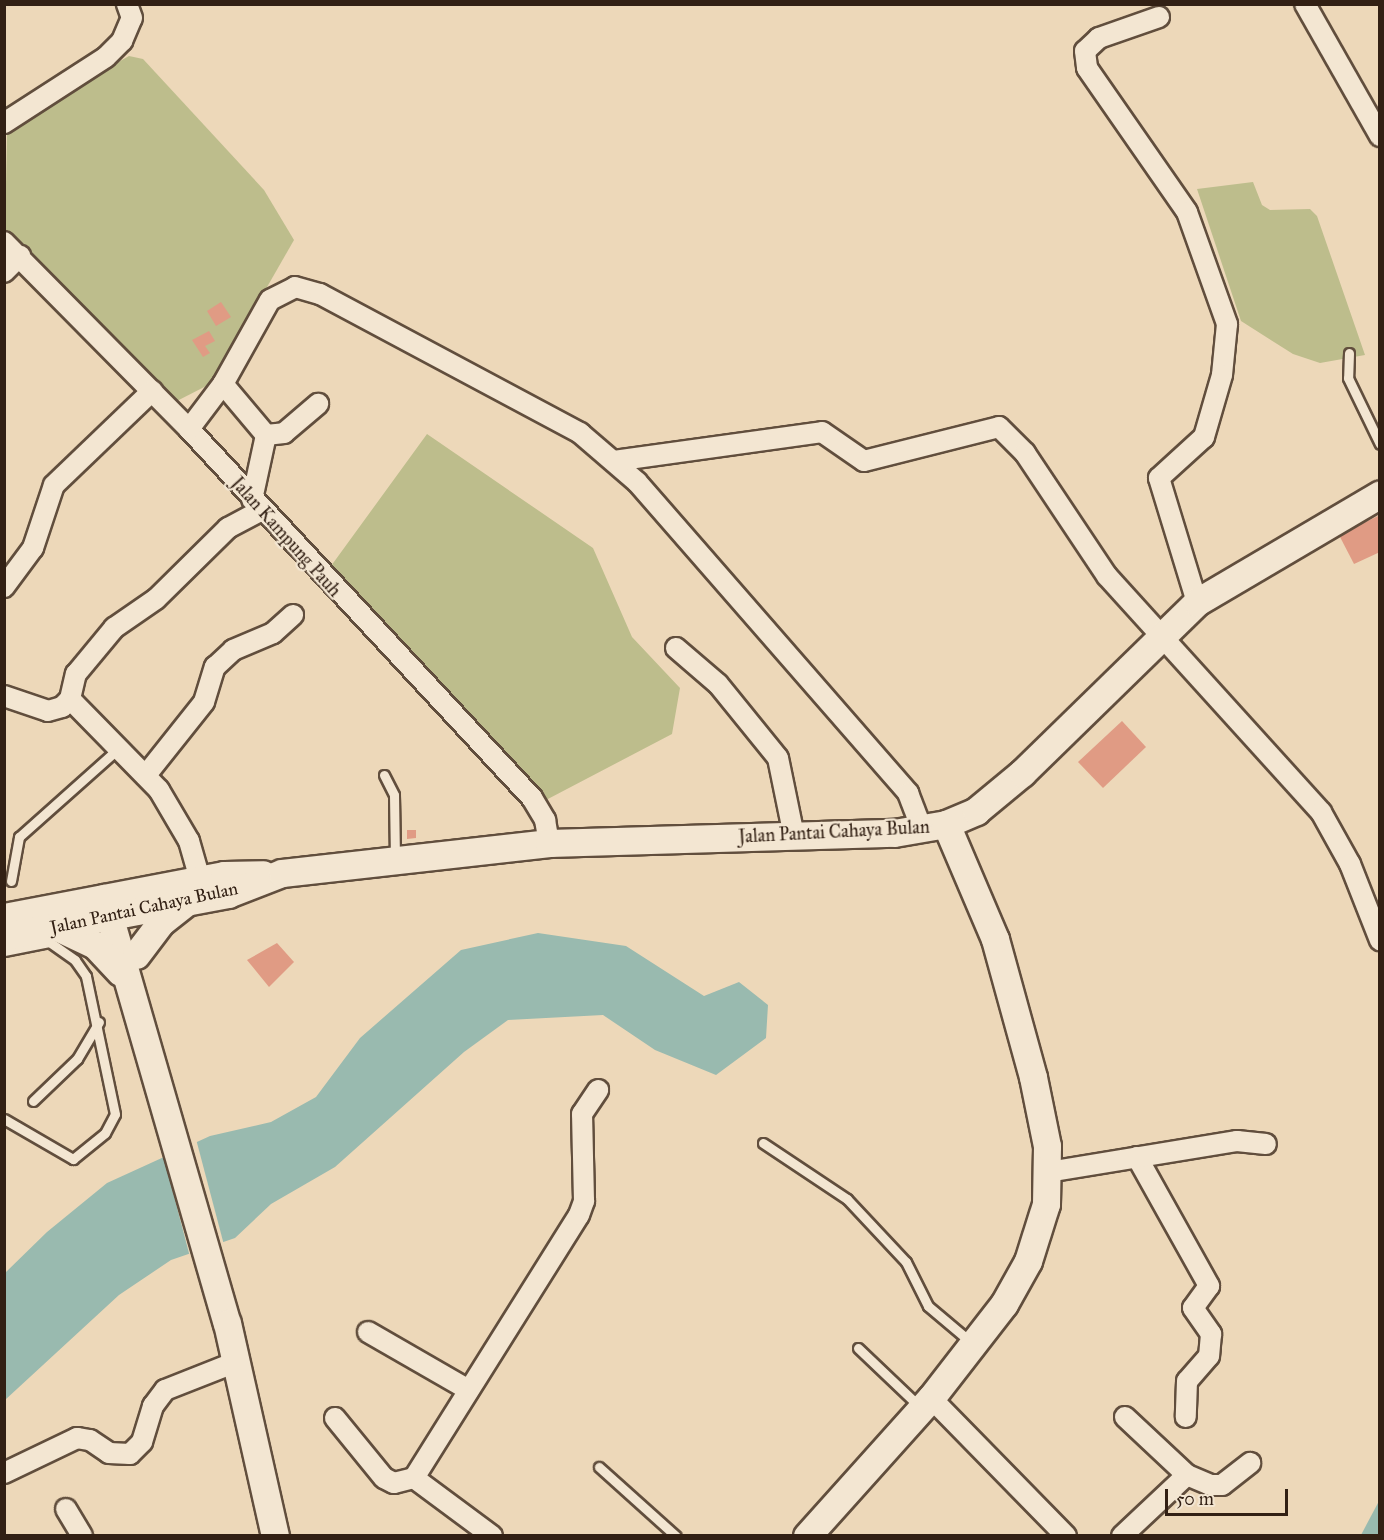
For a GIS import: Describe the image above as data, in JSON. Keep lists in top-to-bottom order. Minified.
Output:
{"streets":{"street":["Jalan Kampung Pauh","Jalan Pantai Cahaya Bulan"]},"crossings":[["Jalan Kampung Pauh","Jalan Pantai Cahaya Bulan"]],"scale_bar":"50 m"}
